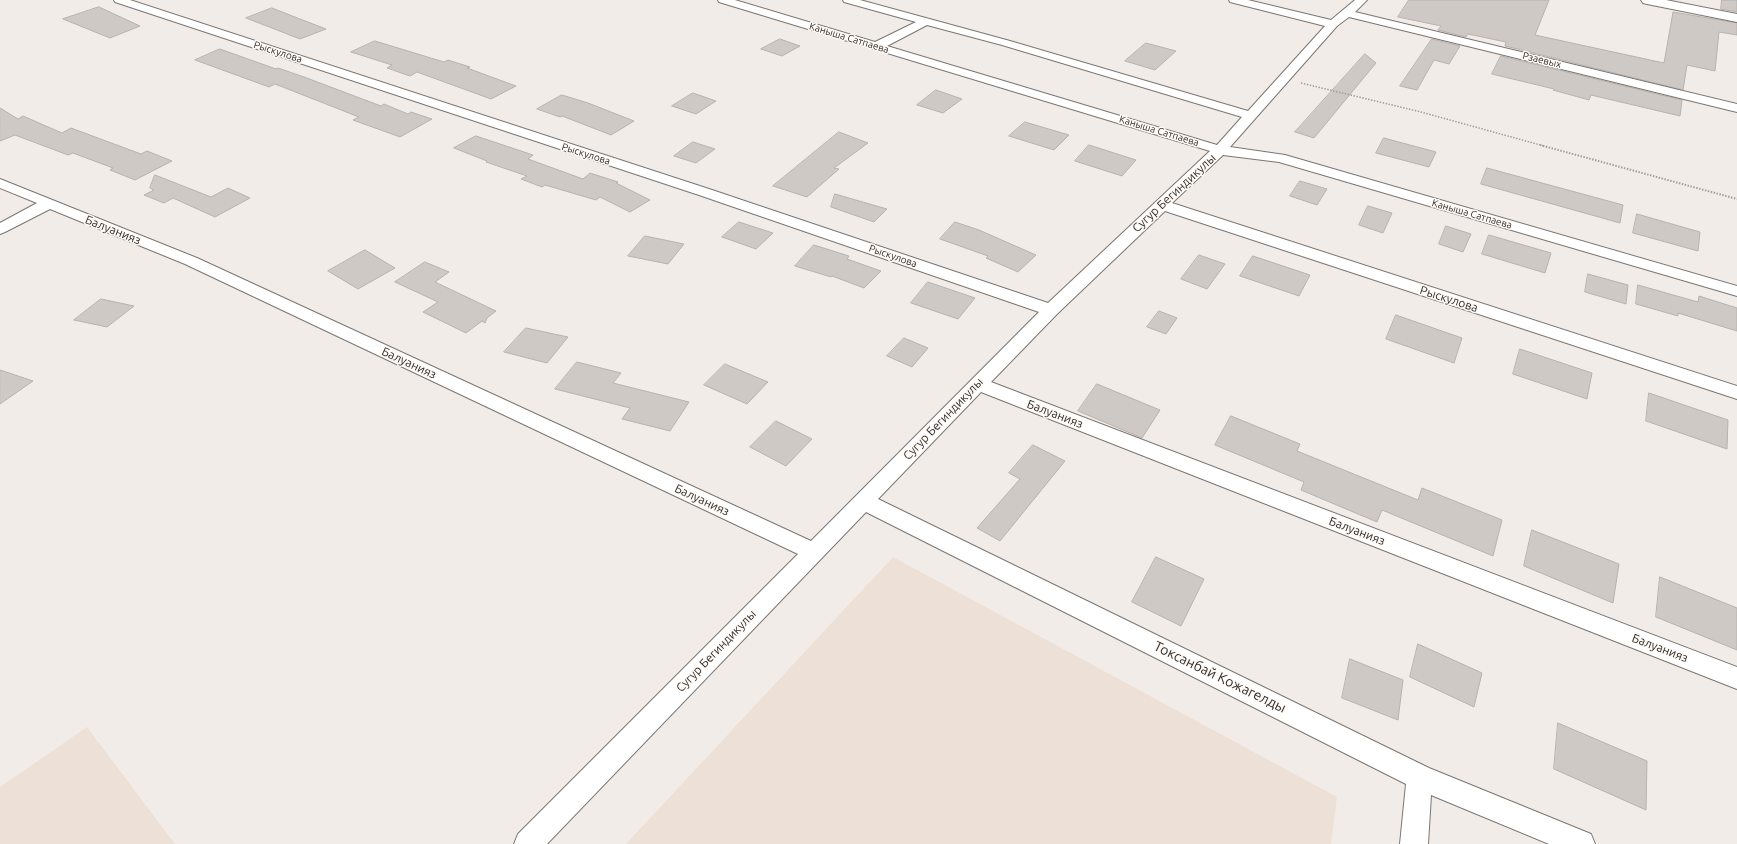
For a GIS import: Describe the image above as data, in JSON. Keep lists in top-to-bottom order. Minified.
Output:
{"streets":{"street":["Каныша Сатпаева","Рыскулова","Рзаевых","Сугур Бегиндикулы","Балуанияз","Токсанбай Кожагелды"]},"crossings":[["Каныша Сатпаева","Сугур Бегиндикулы"],["Рыскулова","Сугур Бегиндикулы"],["Рзаевых","Сугур Бегиндикулы"],["Сугур Бегиндикулы","Балуанияз"],["Сугур Бегиндикулы","Токсанбай Кожагелды"]]}
